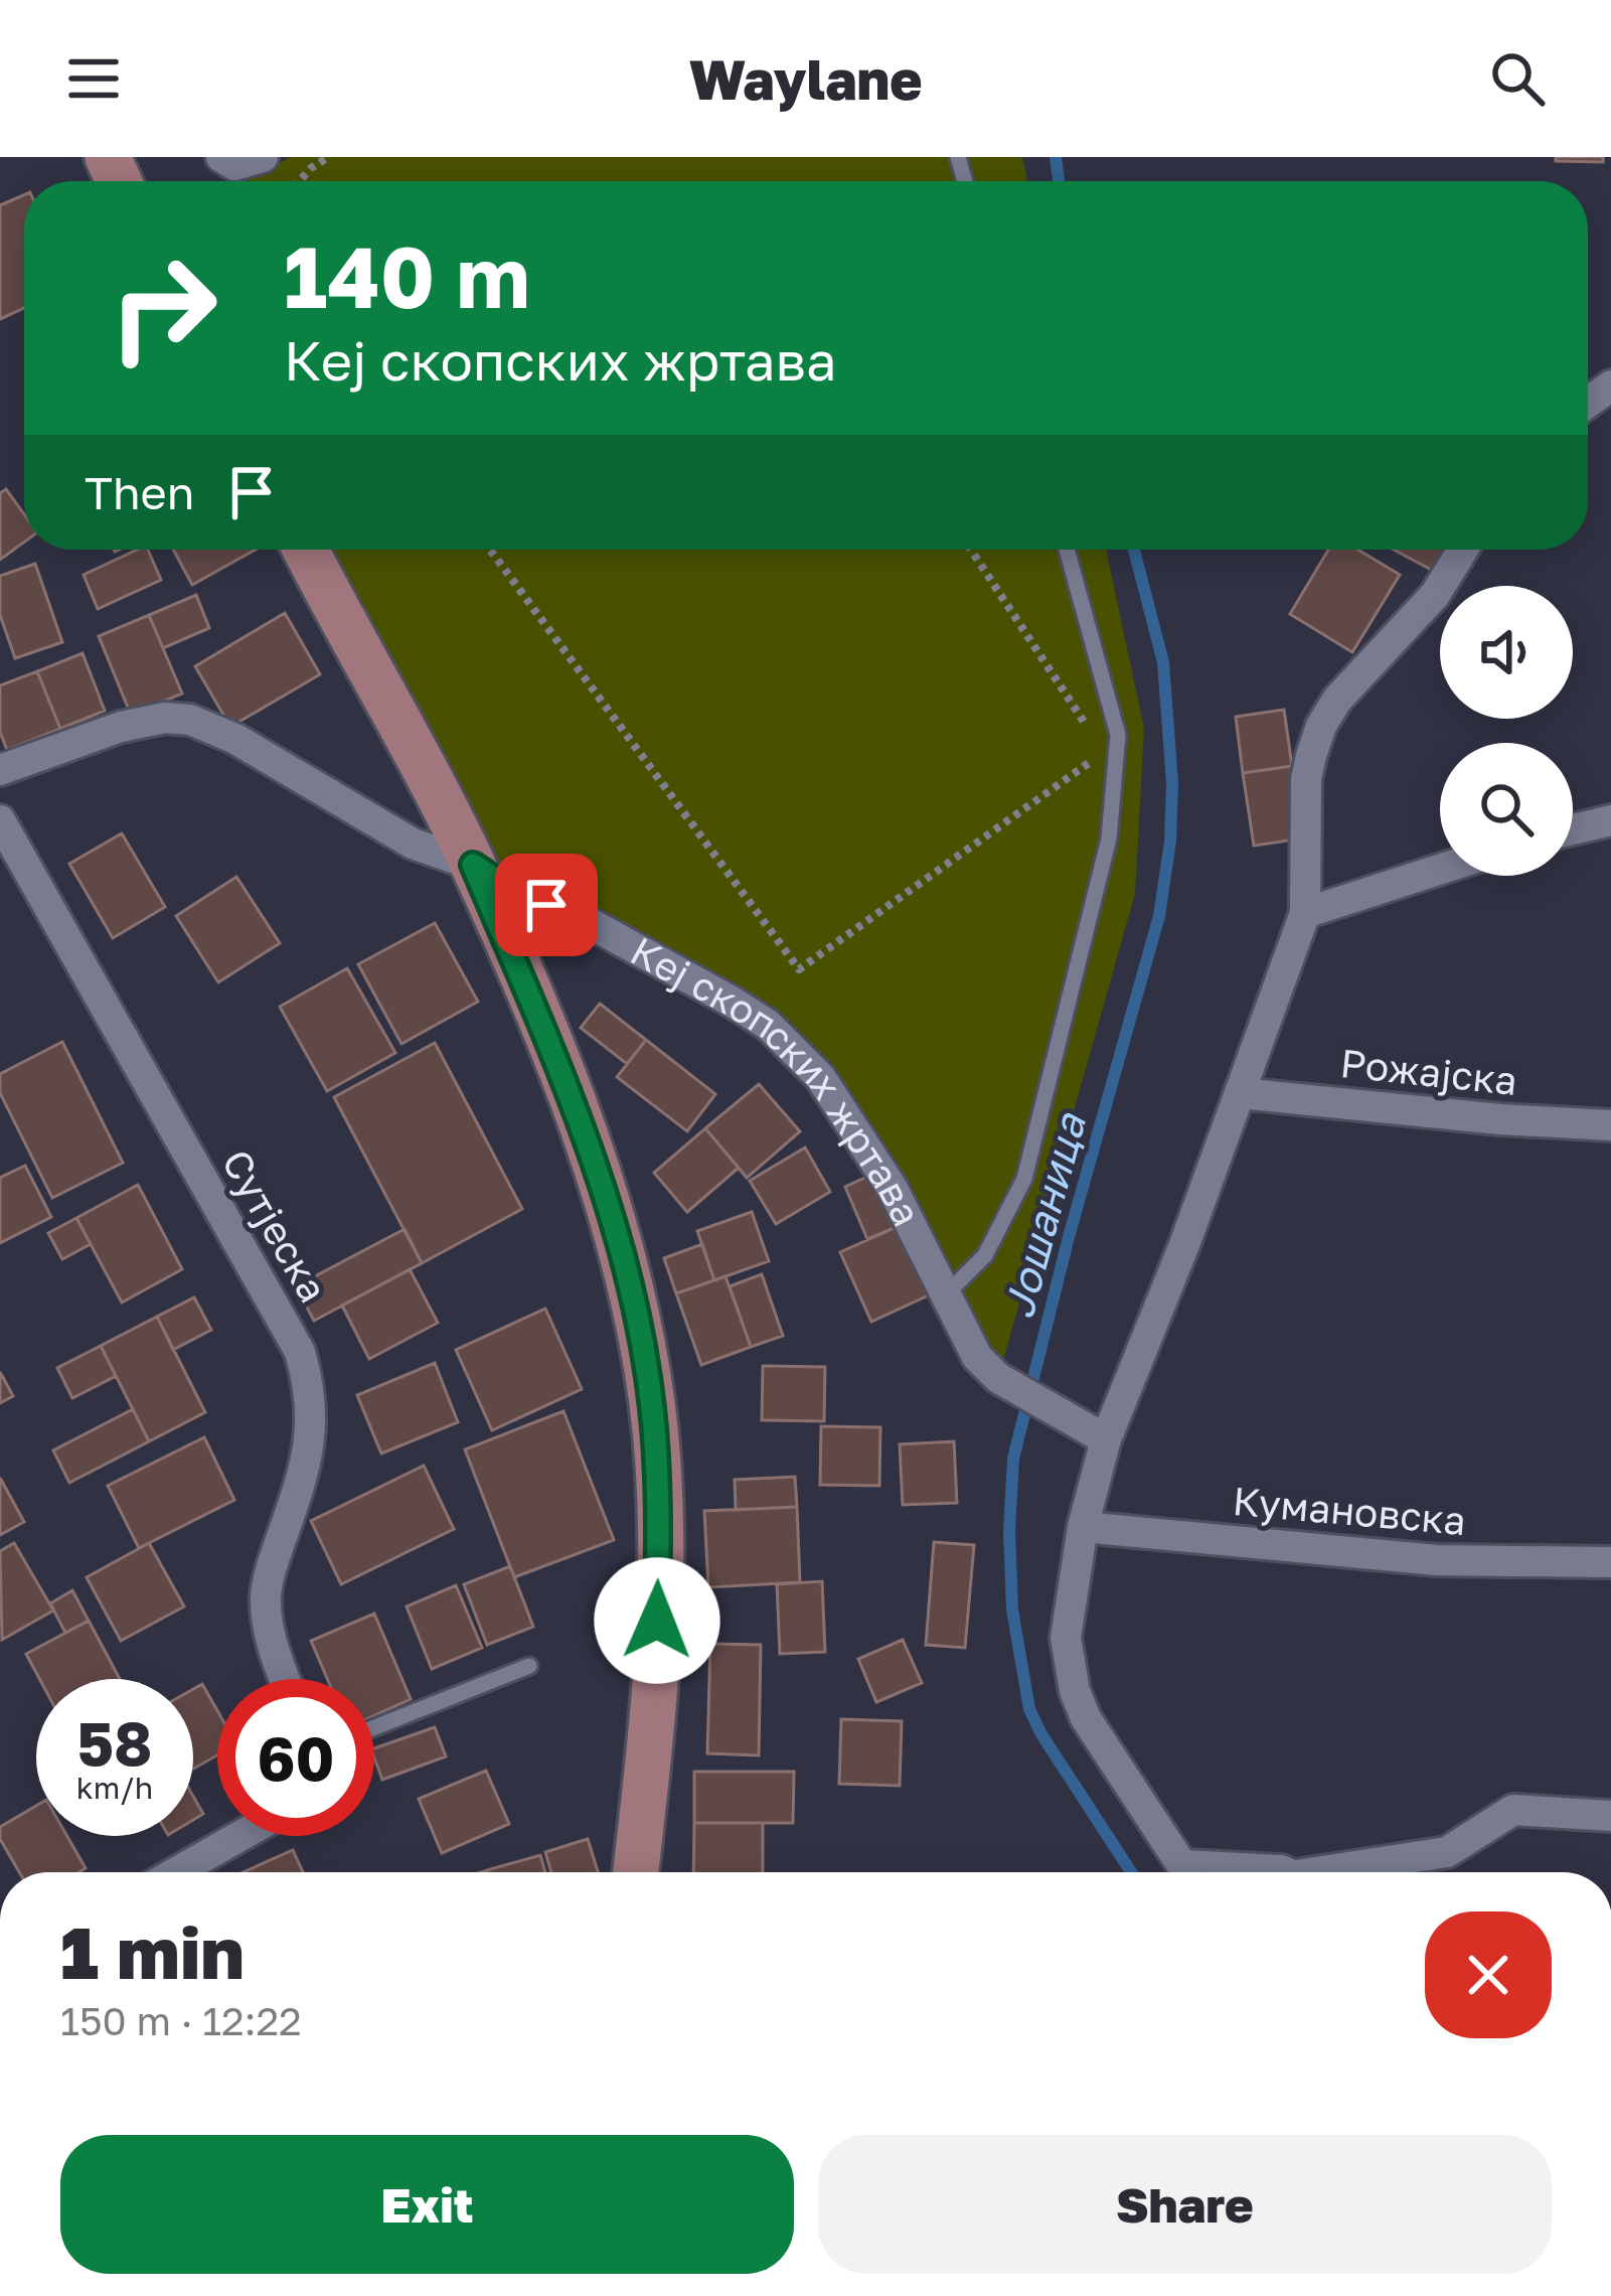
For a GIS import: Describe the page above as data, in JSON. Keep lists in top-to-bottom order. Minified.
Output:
{"streets":{"main road":["Кеј скопских жртава"],"street":["Рожајска","Сутјеска","Кумановска"]},"water":["Јошаница"],"page":{"header":"Waylane","turn":["140 m","Кеј скопских жртава"],"then":"Then","speed":"58 km/h","limit":"60","heading":["1 min","150 m · 12:22"],"buttons":["Exit","Share"]}}
